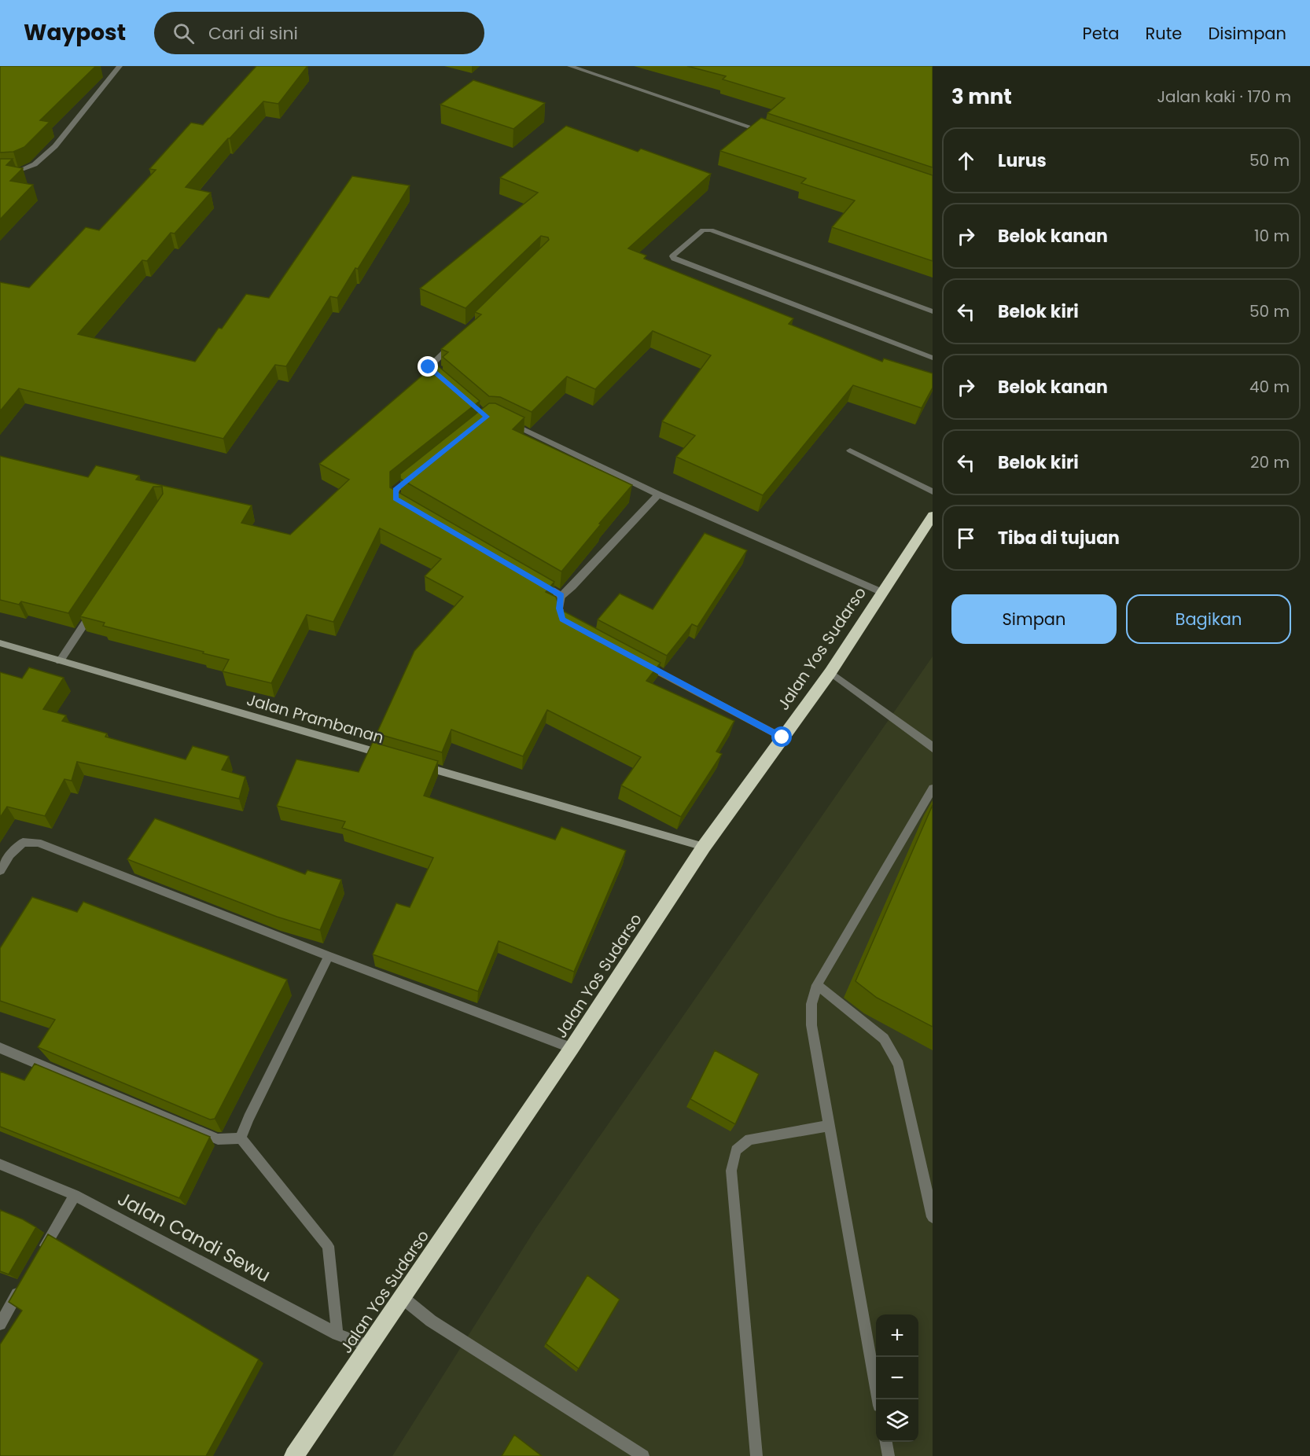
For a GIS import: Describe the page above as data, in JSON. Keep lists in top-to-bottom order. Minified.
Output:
{"streets":{"highway":["Jalan Yos Sudarso"],"street":["Jalan Prambanan","Jalan Candi Sewu"]},"crossings":[["Jalan Yos Sudarso","Jalan Candi Sewu"]],"page":{"header":"Waypost","search":"Cari di sini","nav":["Peta","Rute","Disimpan"],"heading":["3 mnt","Jalan kaki · 170 m"],"list":[["Lurus","50 m"],["Belok kanan","10 m"],["Belok kiri","50 m"],["Belok kanan","40 m"],["Belok kiri","20 m"],"Tiba di tujuan"],"buttons":["Simpan","Bagikan"],"map_buttons":["+","−"]}}
